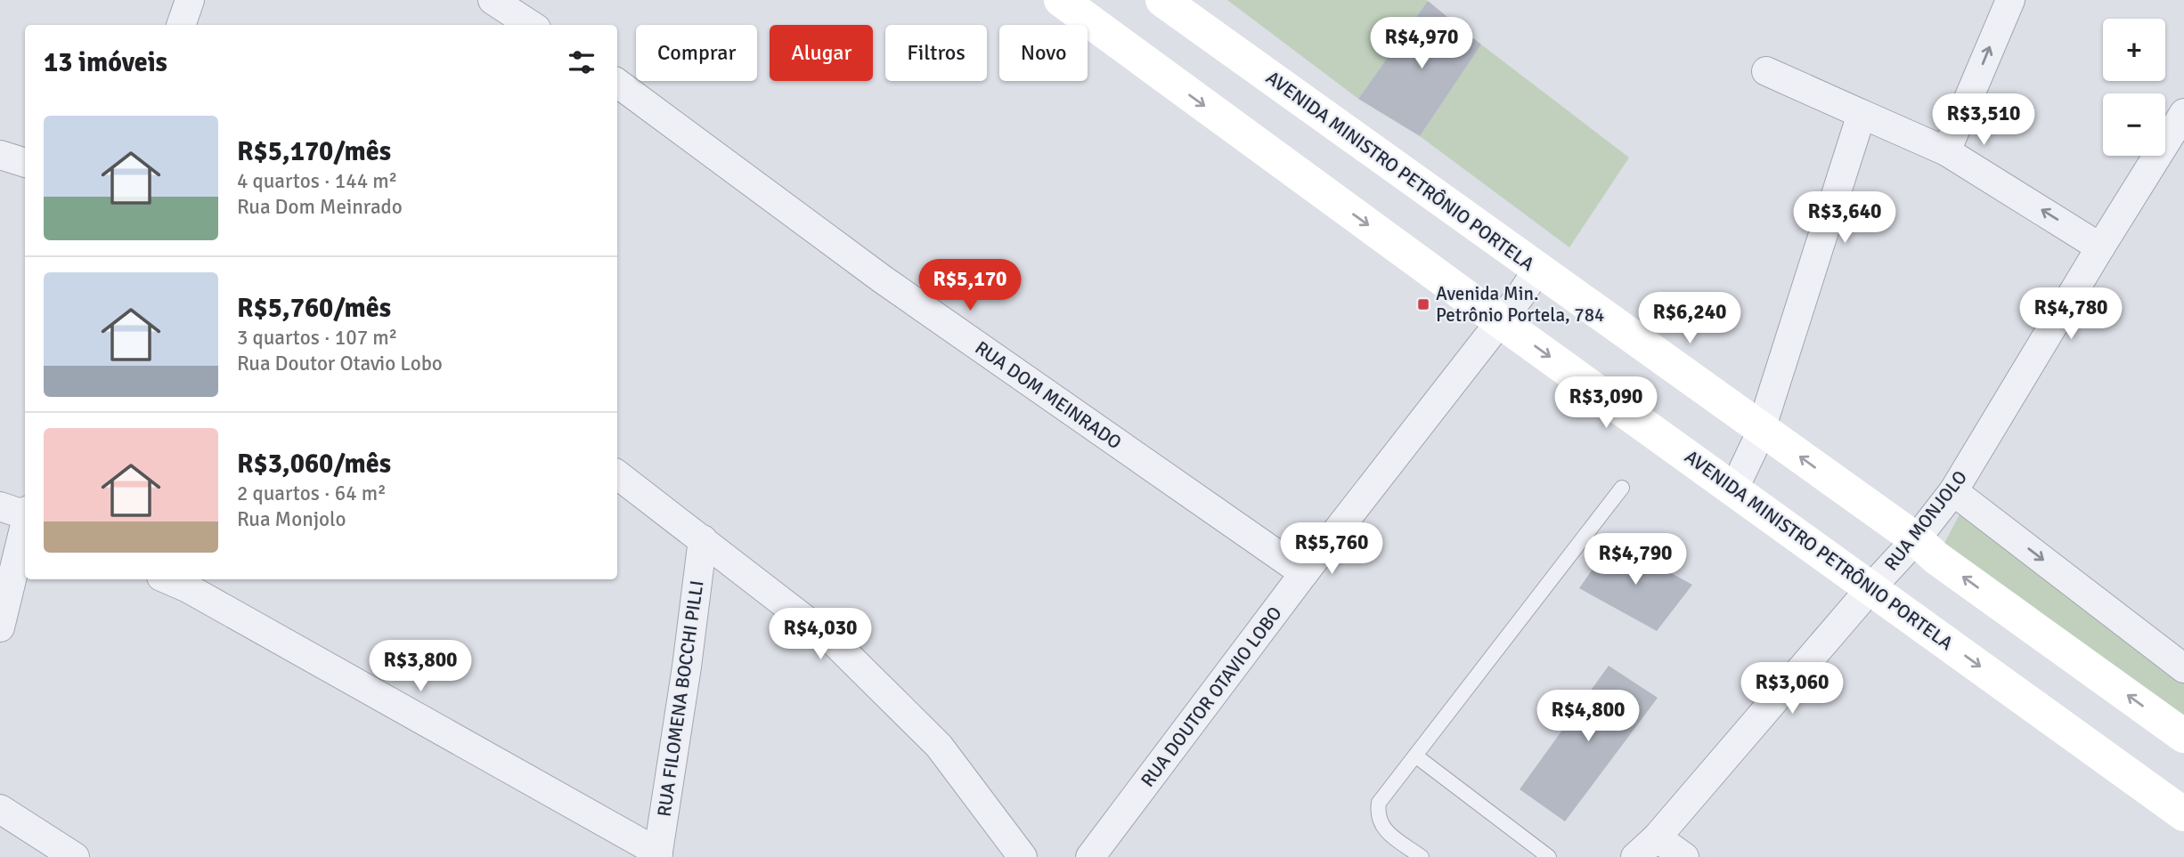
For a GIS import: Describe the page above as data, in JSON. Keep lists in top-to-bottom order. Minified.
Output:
{"streets":{"main road":["AVENIDA MINISTRO PETRÔNIO PORTELA"],"street":["RUA DOM MEINRADO","RUA MONJOLO","RUA DOUTOR OTAVIO LOBO","RUA FILOMENA BOCCHI PILLI"]},"crossings":[["AVENIDA MINISTRO PETRÔNIO PORTELA","RUA MONJOLO"],["AVENIDA MINISTRO PETRÔNIO PORTELA","RUA DOUTOR OTAVIO LOBO"],["RUA DOM MEINRADO","RUA DOUTOR OTAVIO LOBO"]],"places":{"transit":["Avenida Min. Petrônio Portela, 784"]},"page":{"price":["R$4,970","R$3,510","R$3,640","R$5,170","R$4,780","R$6,240","R$3,090","R$5,760","R$4,790","R$4,030","R$3,800","R$3,060","R$4,800"],"map_buttons":["+","−"],"chip":["Comprar","Alugar","Filtros","Novo"],"heading":"13 imóveis","list":[{"name":"R$5,170/mês","note":"4 quartos · 144 m² · Rua Dom Meinrado"},{"name":"R$5,760/mês","note":"3 quartos · 107 m² · Rua Doutor Otavio Lobo"},{"name":"R$3,060/mês","note":"2 quartos · 64 m² · Rua Monjolo"}]}}
